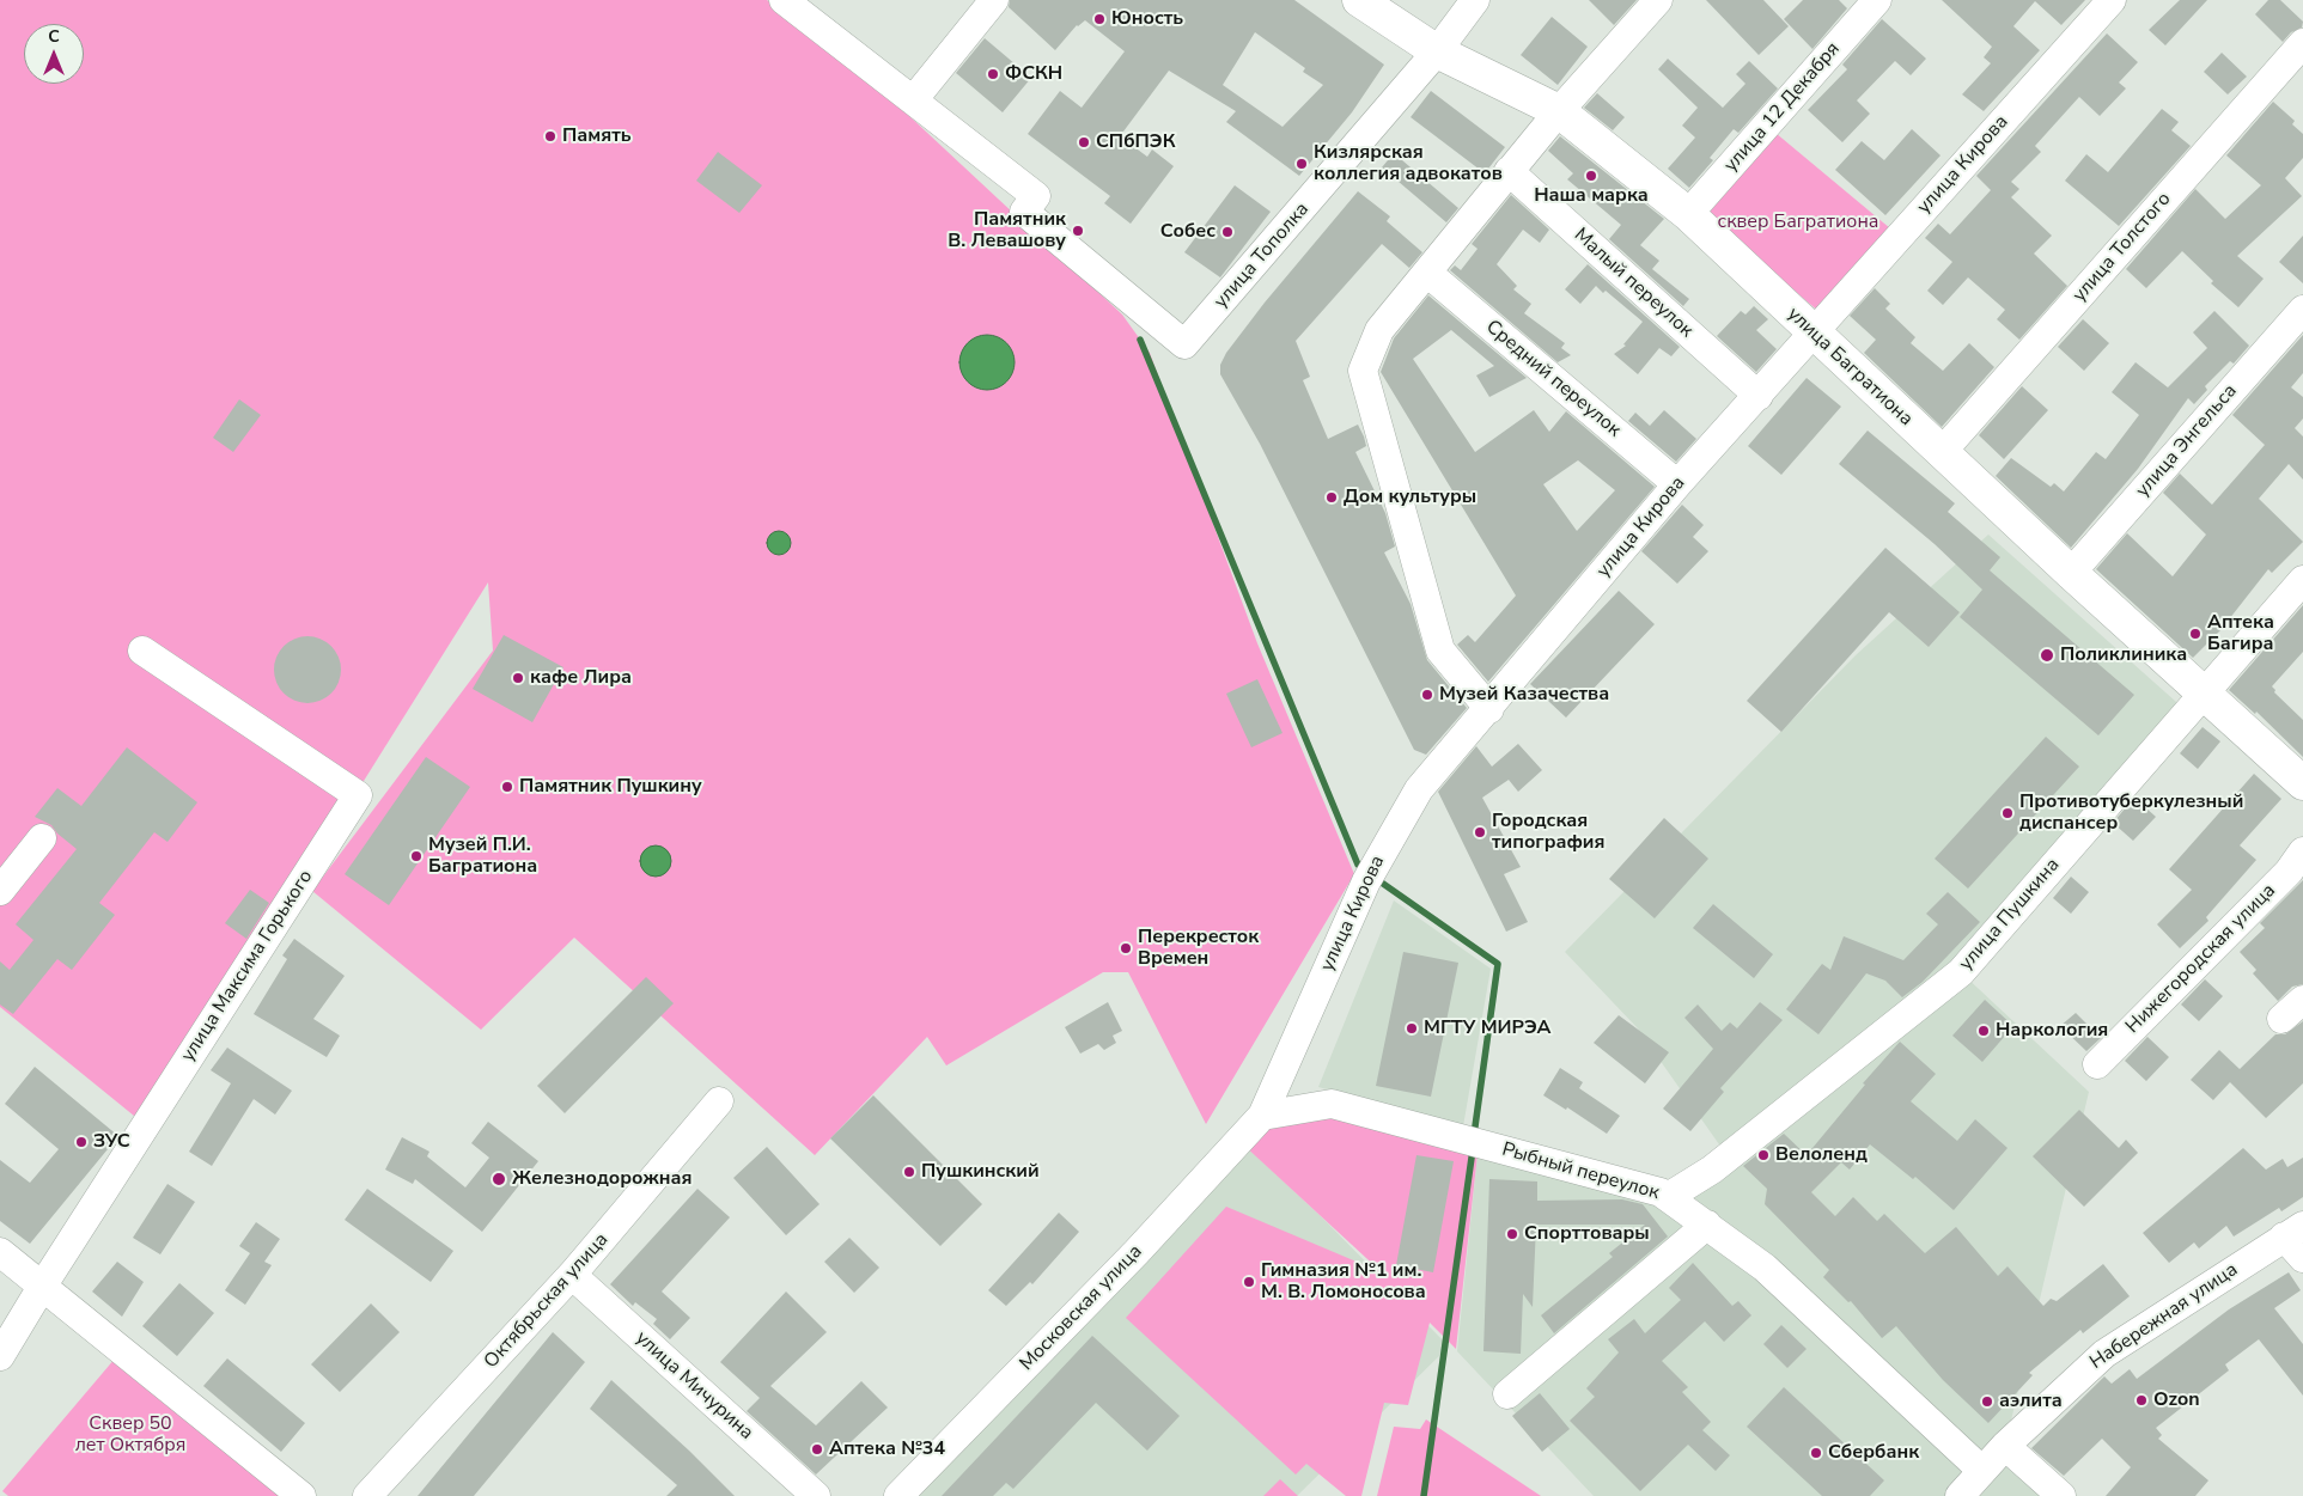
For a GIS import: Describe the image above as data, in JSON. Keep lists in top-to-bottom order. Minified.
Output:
{"streets":{"main road":["улица Багратиона"],"street":["улица 12 Декабря","улица Кирова","улица Толстого","улица Тополка","Малый переулок","Средний переулок","улица Энгельса","улица Пушкина","Нижегородская улица","улица Максима Горького","Рыбный переулок","Октябрьская улица","Московская улица","Набережная улица","улица Мичурина"]},"crossings":[["улица 12 Декабря","улица Багратиона"],["улица Кирова","Малый переулок"],["улица Кирова","улица Багратиона"],["улица Кирова","Средний переулок"],["улица Кирова","Рыбный переулок"],["улица Кирова","Московская улица"],["улица Толстого","улица Багратиона"],["улица Тополка","улица Багратиона"],["улица Багратиона","улица Энгельса"],["улица Багратиона","улица Пушкина"],["улица Пушкина","Рыбный переулок"],["Рыбный переулок","Московская улица"],["Рыбный переулок","Набережная улица"],["Октябрьская улица","улица Мичурина"]],"parks":["сквер Багратиона","Сквер 50 лет Октября"],"places":["Юность","ФСКН","Память","СПбПЭК","Кизлярская коллегия адвокатов","Наша марка","Памятник В. Левашову","Собес","Дом культуры","Аптека Багира","Поликлиника","кафе Лира","Музей Казачества","Памятник Пушкину","Противотуберкулезный диспансер","Городская типография","Музей П.И. Багратиона","Перекресток Времен","МГТУ МИРЭА","Наркология","ЗУС","Велоленд","Пушкинский","Железнодорожная","Спорттовары","Гимназия №1 им. М. В. Ломоносова","Ozon","аэлита","Аптека №34","Сбербанк"],"north":"top"}
